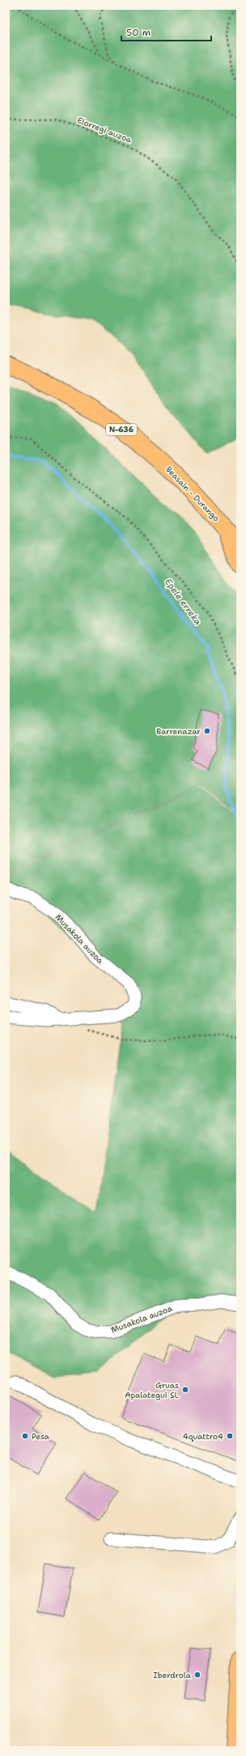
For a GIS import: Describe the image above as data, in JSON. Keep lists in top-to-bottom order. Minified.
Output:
{"streets":{"main road":["N-636","Beasain - Durango"],"street":["Musakola auzoa"],"path":["Elorregi auzoa"]},"water":["Epele erreka"],"places":["Barrenazar","Gruas Apalategui SL","Pesa","4quattro4","Iberdrola"],"scale_bar":"50 m"}
